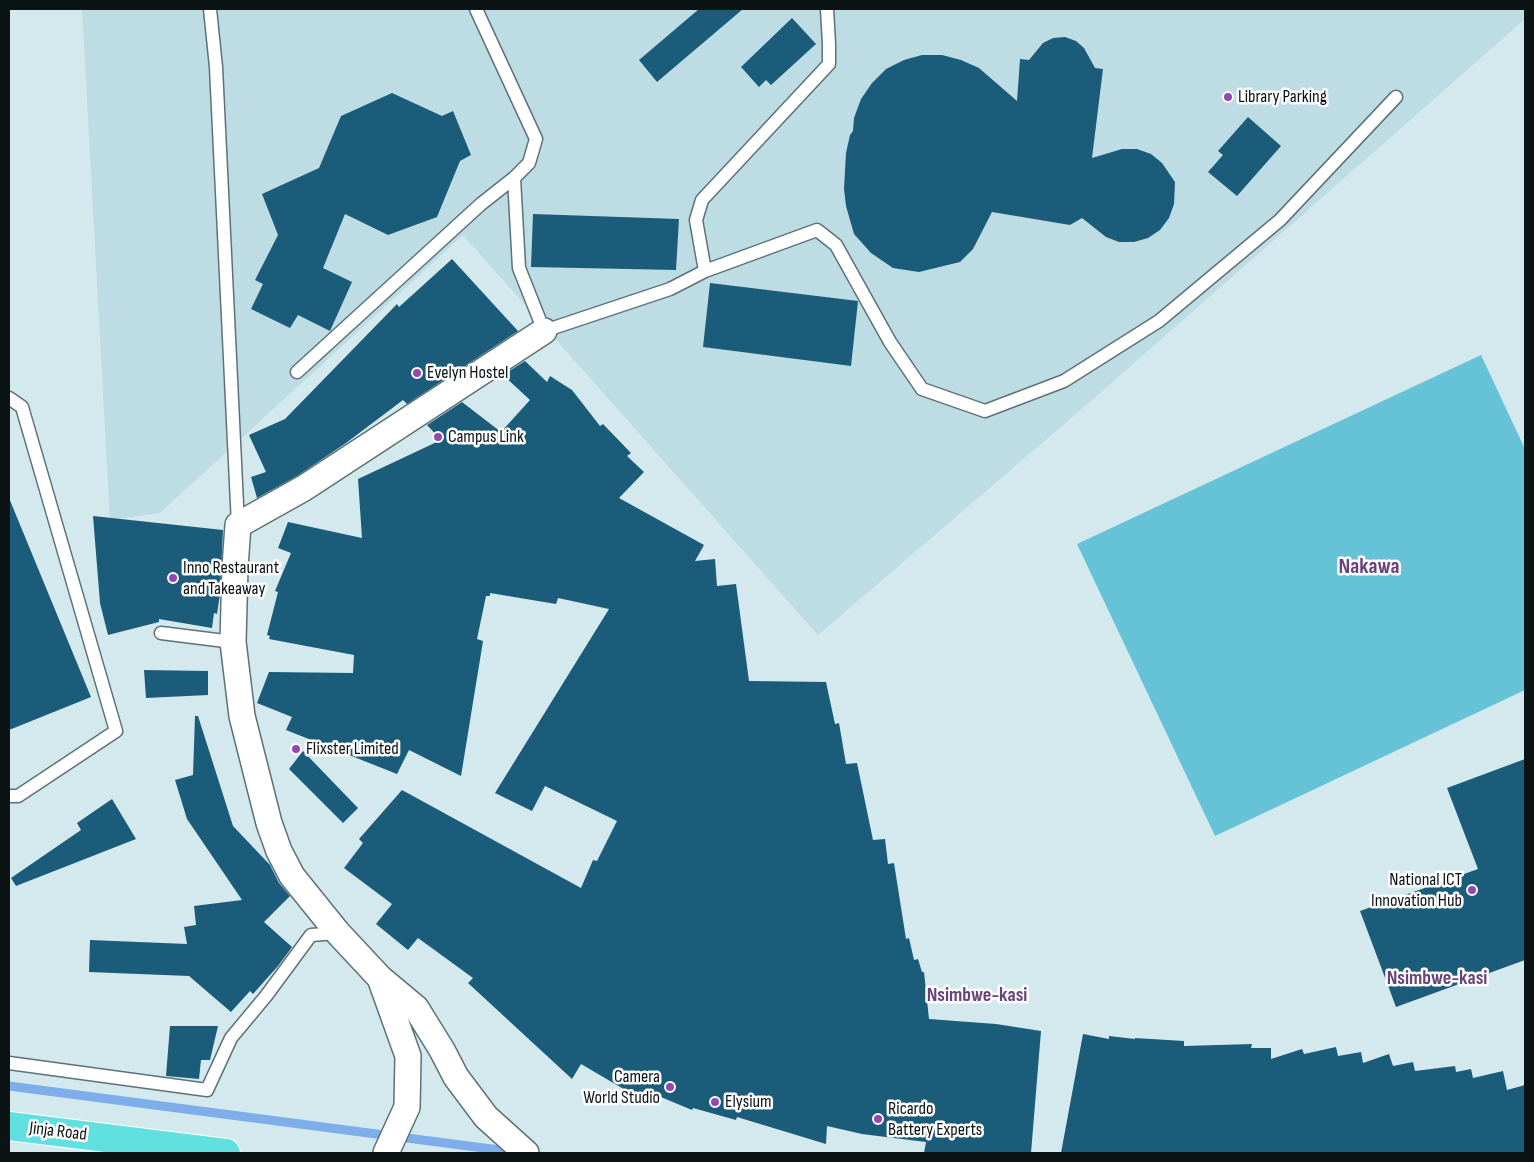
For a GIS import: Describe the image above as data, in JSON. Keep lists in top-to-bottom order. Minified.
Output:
{"streets":{"highway":["Jinja Road"]},"districts":["Nakawa","Nsimbwe-kasi","Nsimbwe-kasi"],"places":["Library Parking","Evelyn Hostel","Campus Link","Inno Restaurant and Takeaway","Flixster Limited","National ICT Innovation Hub","Camera World Studio","Elysium","Ricardo Battery Experts"]}
